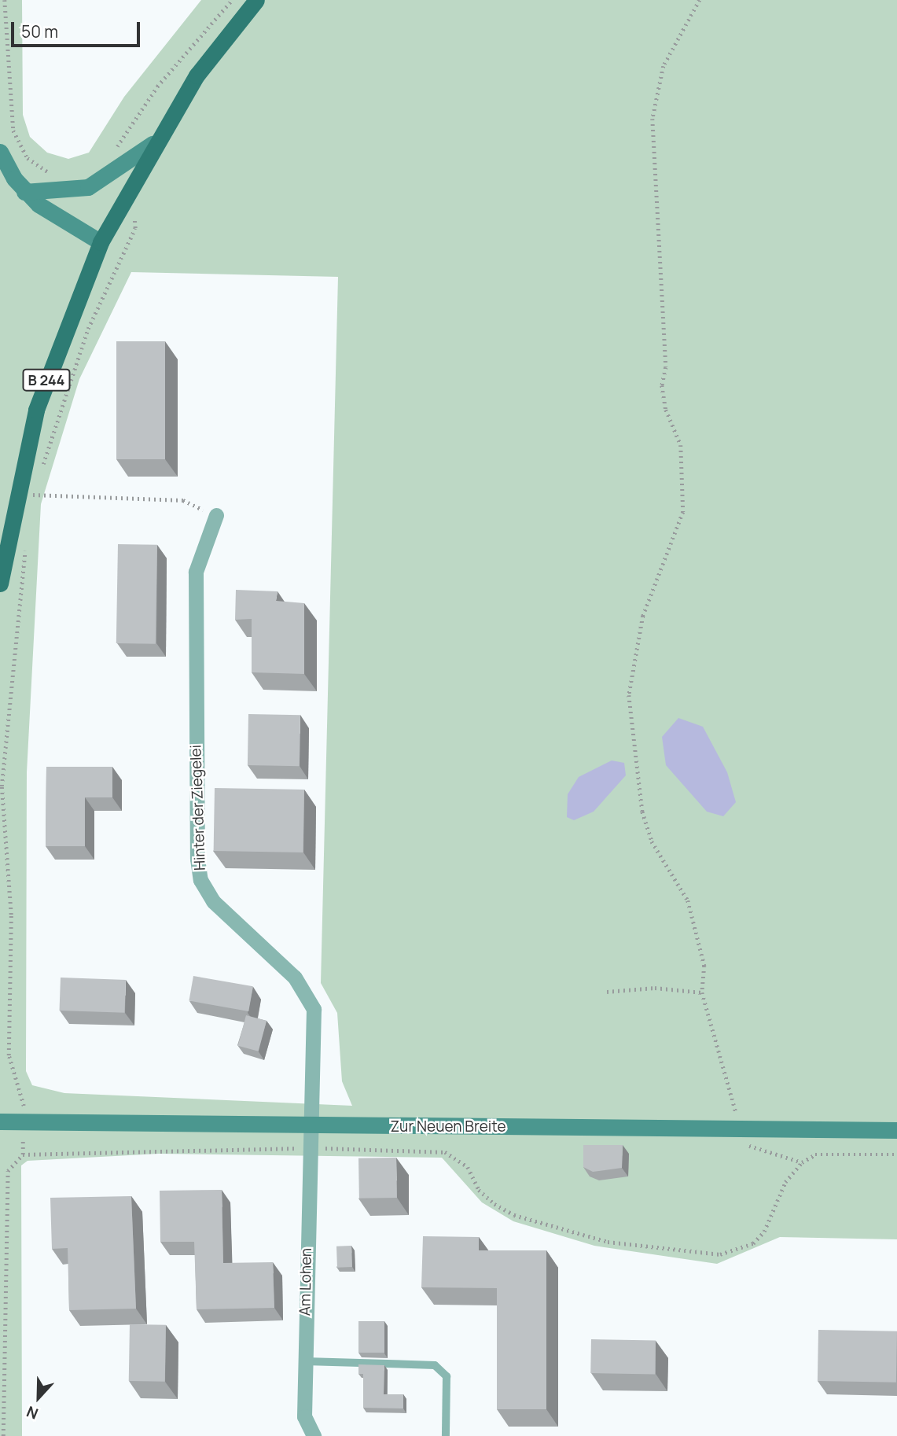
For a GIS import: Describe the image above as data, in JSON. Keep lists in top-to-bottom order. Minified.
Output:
{"streets":{"main road":["B 244"],"street":["Hinter der Ziegelei","Zur Neuen Breite","Am Lohen"]},"crossings":[["Hinter der Ziegelei","Zur Neuen Breite"],["Hinter der Ziegelei","Am Lohen"],["Zur Neuen Breite","Am Lohen"]],"scale_bar":"50 m","north":"bottom"}
